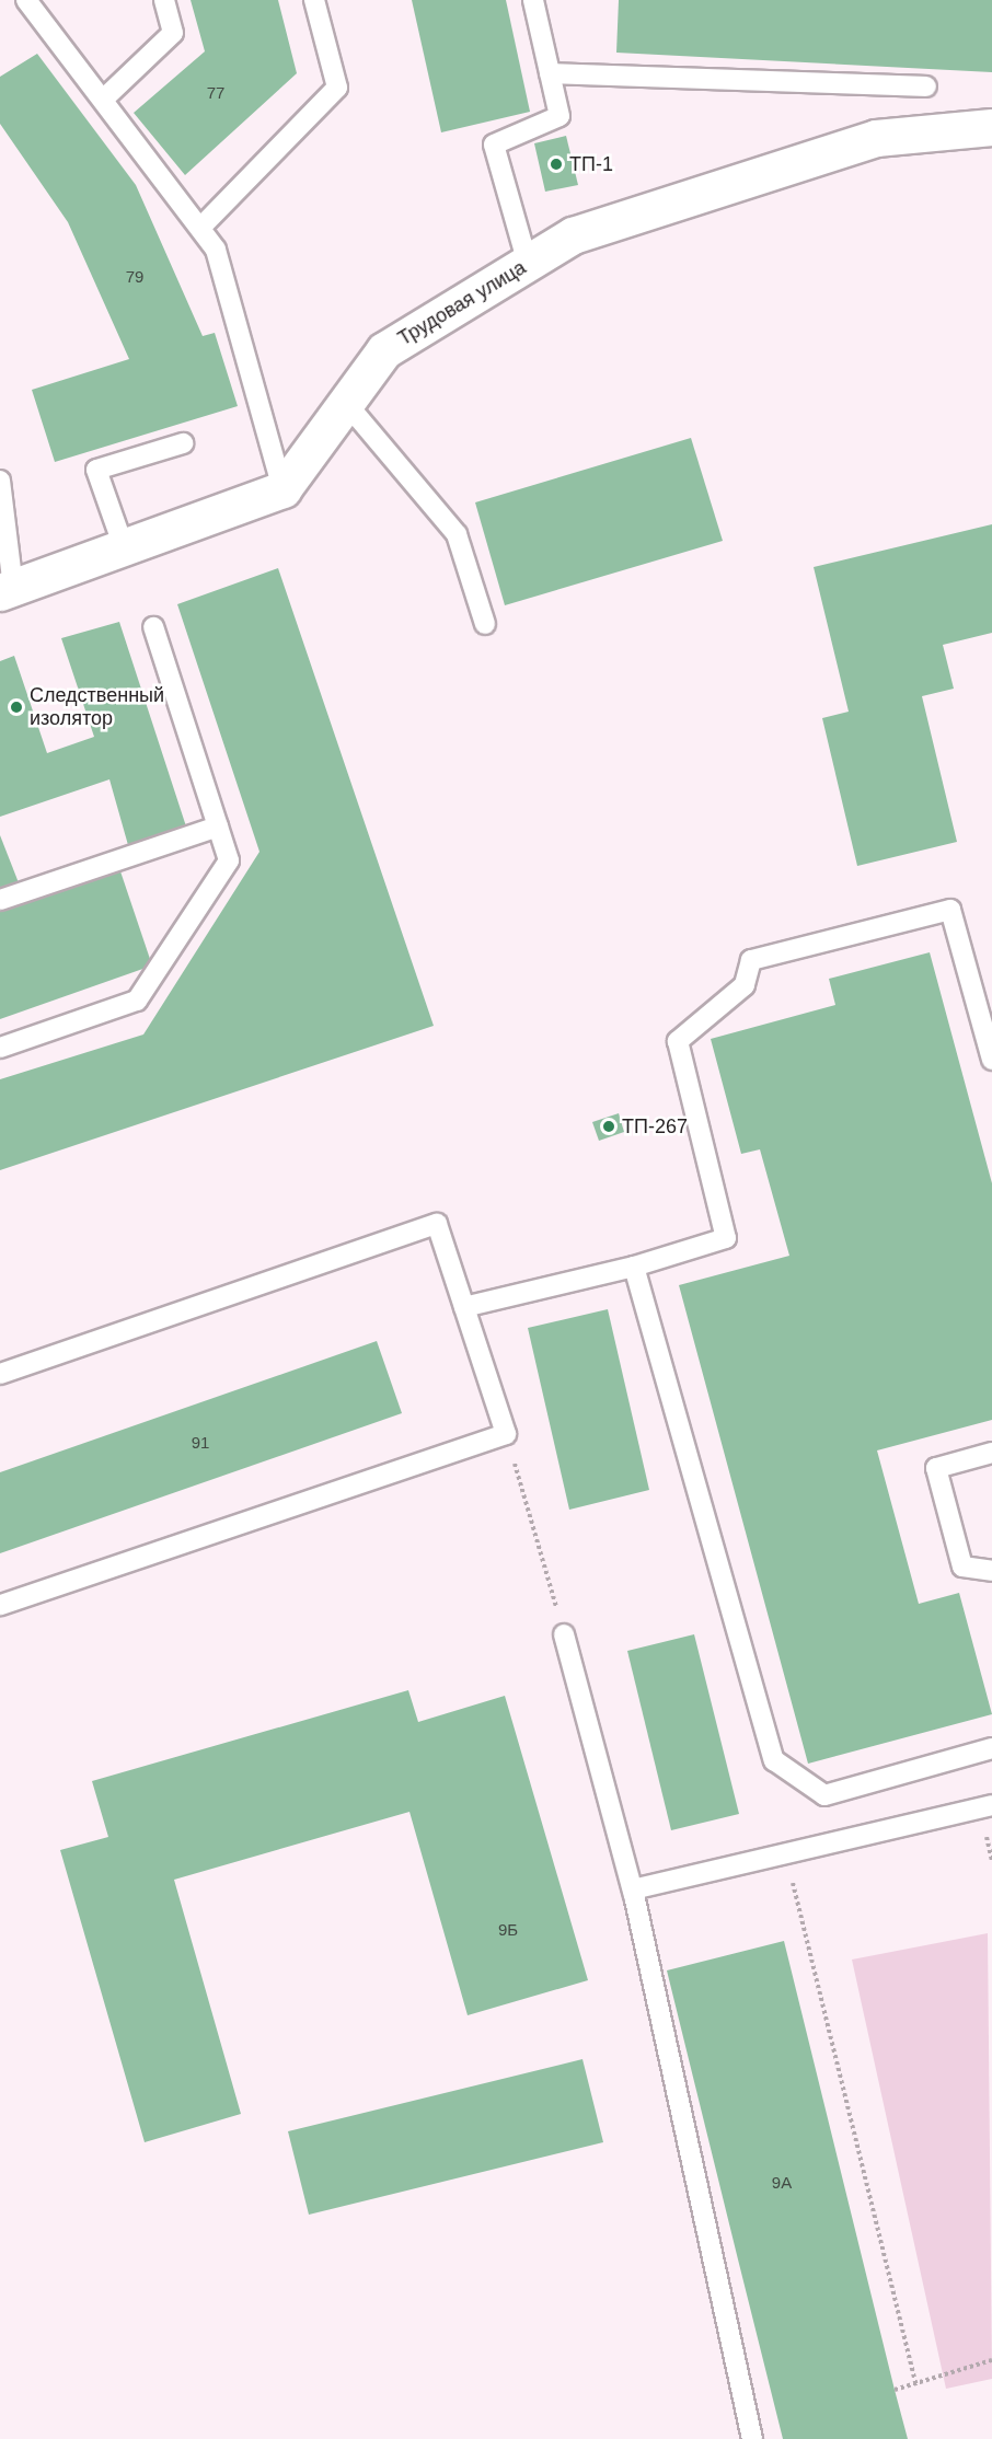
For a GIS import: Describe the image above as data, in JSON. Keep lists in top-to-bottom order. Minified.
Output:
{"streets":{"street":["Трудовая улица"]},"places":["ТП-1","Следственный изолятор","ТП-267"],"house_numbers":["77","79","91","9Б","9А"]}
